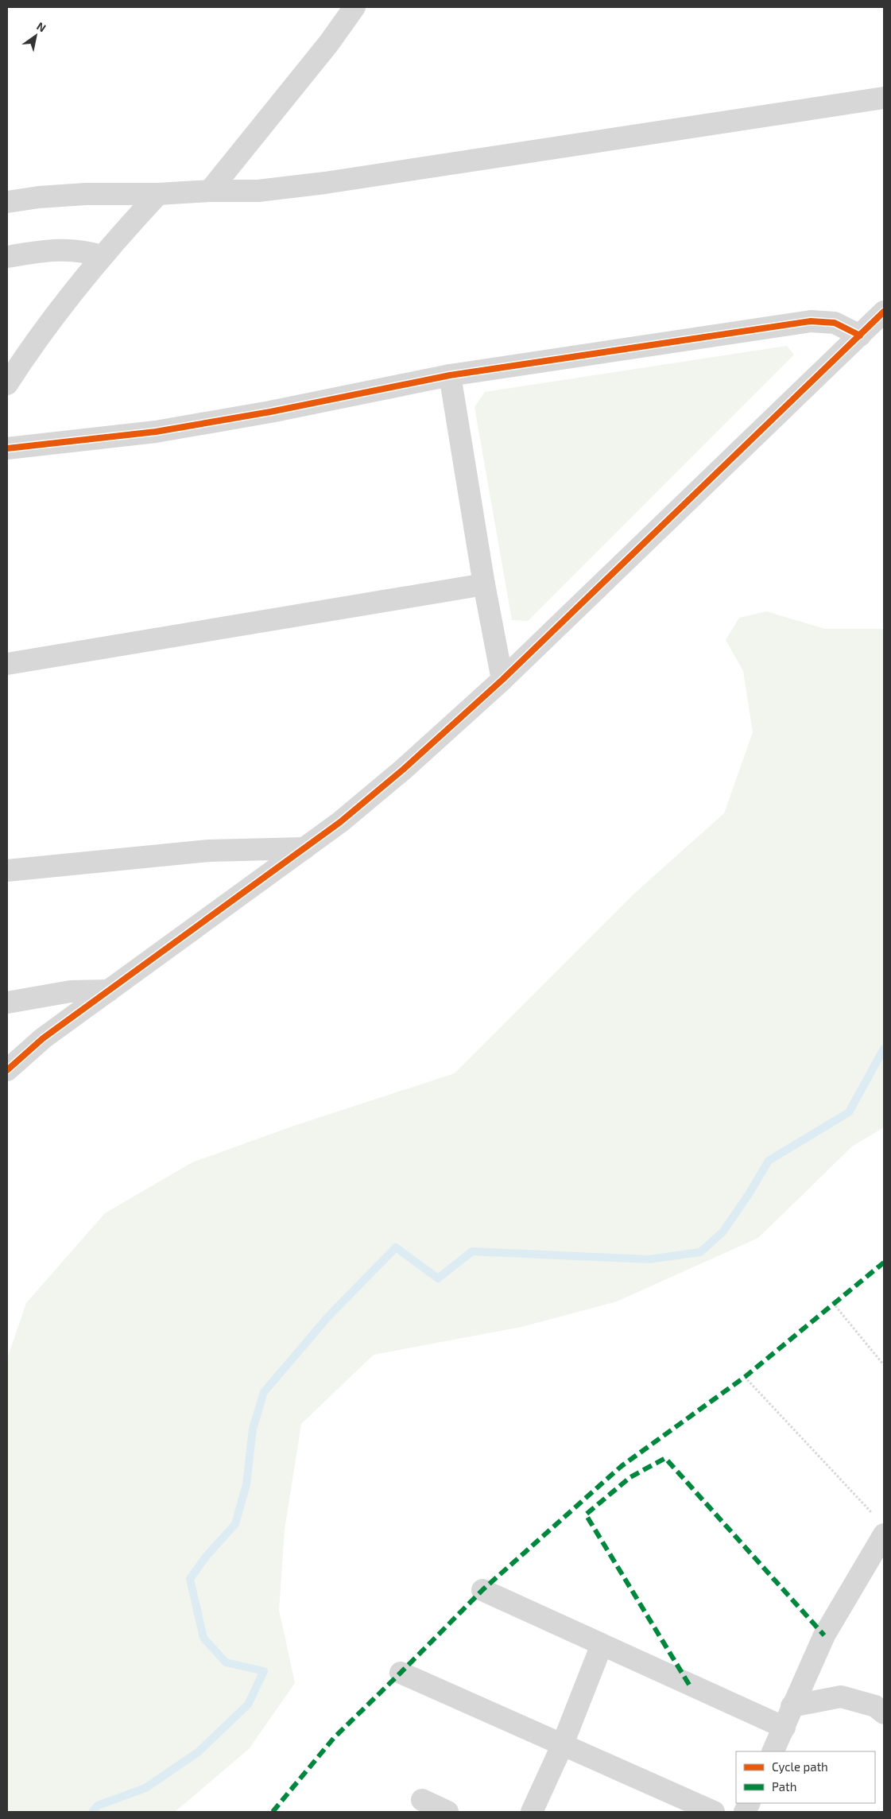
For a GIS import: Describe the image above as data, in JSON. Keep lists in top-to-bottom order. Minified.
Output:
{"legend":["Cycle path","Path"],"north":"top right"}
